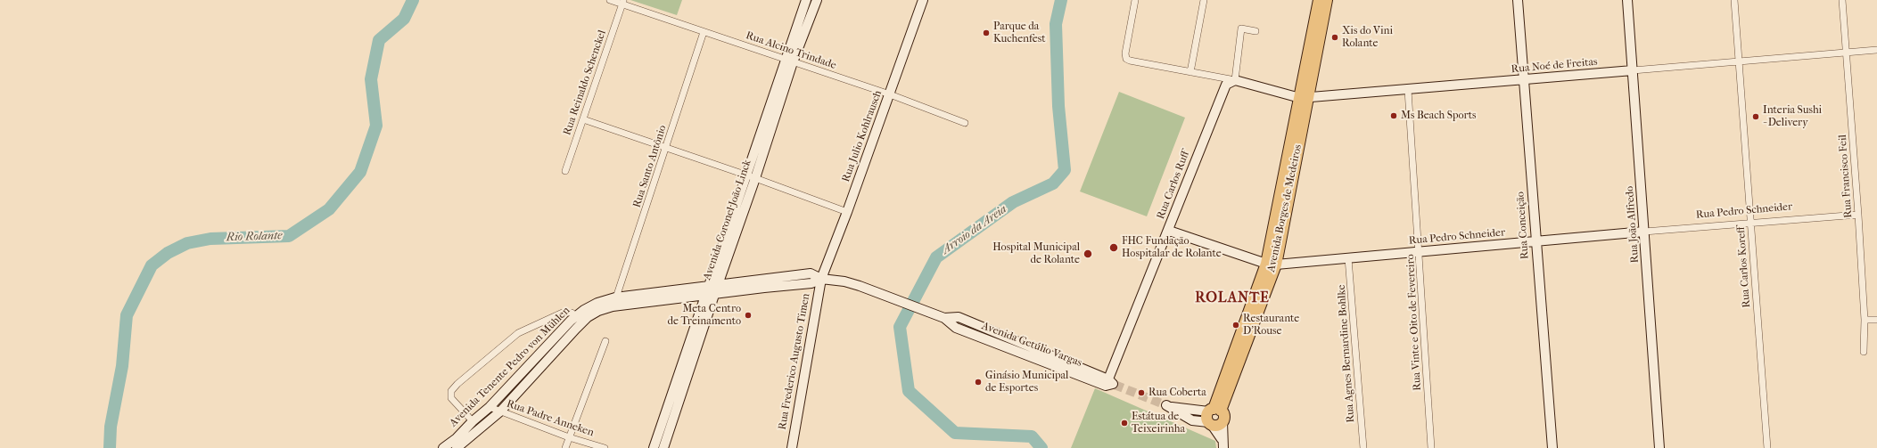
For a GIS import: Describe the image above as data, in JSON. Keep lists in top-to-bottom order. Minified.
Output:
{"streets":{"main road":["Rua Noé de Freitas","Rua Julio Kohlrausch","Rua Carlos Ruff","Avenida Borges de Medeiros","Rua Pedro Schneider","Avenida Coronel João Linck","Rua João Alfredo","Rua Conceição","Avenida Getúlio Vargas","Rua Frederico Augusto Timen","Avenida Tenente Pedro von Mühlen"],"street":["Rua Alcino Trindade","Rua Reinaldo Schenckel","Rua Santo Antônio","Rua Francisco Feil","Rua Carlos Koreff","Rua Vinte e Oito de Fevereiro","Rua Agnes Bernardine Bohlke","Rua Padre Anneken"]},"crossings":[["Rua Alcino Trindade","Rua Reinaldo Schenckel"],["Rua Alcino Trindade","Rua Julio Kohlrausch"],["Rua Alcino Trindade","Rua Santo Antônio"],["Rua Alcino Trindade","Avenida Coronel João Linck"],["Rua Noé de Freitas","Rua Francisco Feil"],["Rua Noé de Freitas","Rua Carlos Ruff"],["Rua Noé de Freitas","Avenida Borges de Medeiros"],["Rua Noé de Freitas","Rua João Alfredo"],["Rua Noé de Freitas","Rua Conceição"],["Rua Noé de Freitas","Rua Carlos Koreff"],["Rua Noé de Freitas","Rua Vinte e Oito de Fevereiro"],["Rua Julio Kohlrausch","Avenida Getúlio Vargas"],["Rua Julio Kohlrausch","Rua Frederico Augusto Timen"],["Rua Santo Antônio","Avenida Getúlio Vargas"],["Rua Santo Antônio","Avenida Tenente Pedro von Mühlen"],["Rua Francisco Feil","Rua Pedro Schneider"],["Rua Carlos Ruff","Rua Pedro Schneider"],["Rua Carlos Ruff","Avenida Getúlio Vargas"],["Avenida Borges de Medeiros","Rua Pedro Schneider"],["Rua Pedro Schneider","Rua João Alfredo"],["Rua Pedro Schneider","Rua Conceição"],["Rua Pedro Schneider","Rua Carlos Koreff"],["Rua Pedro Schneider","Rua Vinte e Oito de Fevereiro"],["Rua Pedro Schneider","Rua Agnes Bernardine Bohlke"],["Avenida Coronel João Linck","Avenida Getúlio Vargas"],["Avenida Getúlio Vargas","Rua Frederico Augusto Timen"],["Avenida Getúlio Vargas","Avenida Tenente Pedro von Mühlen"],["Avenida Tenente Pedro von Mühlen","Rua Padre Anneken"]],"districts":["ROLANTE"],"water":["Arroio da Areia","Rio Rolante"],"places":["Parque da Kuchenfest","Xis do Vini Rolante","Ms Beach Sports","Interia Sushi - Delivery","FHC Fundação Hospitalar de Rolante","Hospital Municipal de Rolante","Meta Centro de Treinamento","Restaurante D'Rouse","Ginásio Municipal de Esportes","Rua Coberta","Estátua de Teixeirinha"]}
